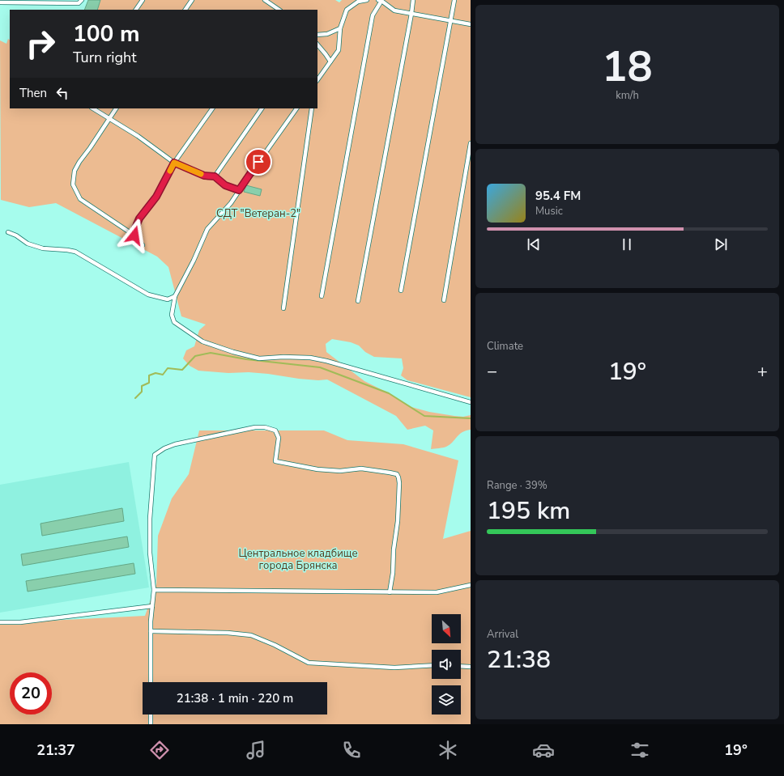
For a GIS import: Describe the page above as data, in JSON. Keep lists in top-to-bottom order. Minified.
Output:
{"parks":["СДТ \"Ветеран-2\"","Центральное кладбище города Брянска"],"north":"bottom right","page":{"tile":[["18","km/h"],"Climate",["Range · 39%","195 km"],["Arrival","21:38"]],"turn":["100 m","Turn right"],"then":"Then","song":["95.4 FM","Music"],"heat":["−","19°","+"],"limit":"20","trip":"21:38 · 1 min · 220 m","tabs":["21:37","19°"]}}
